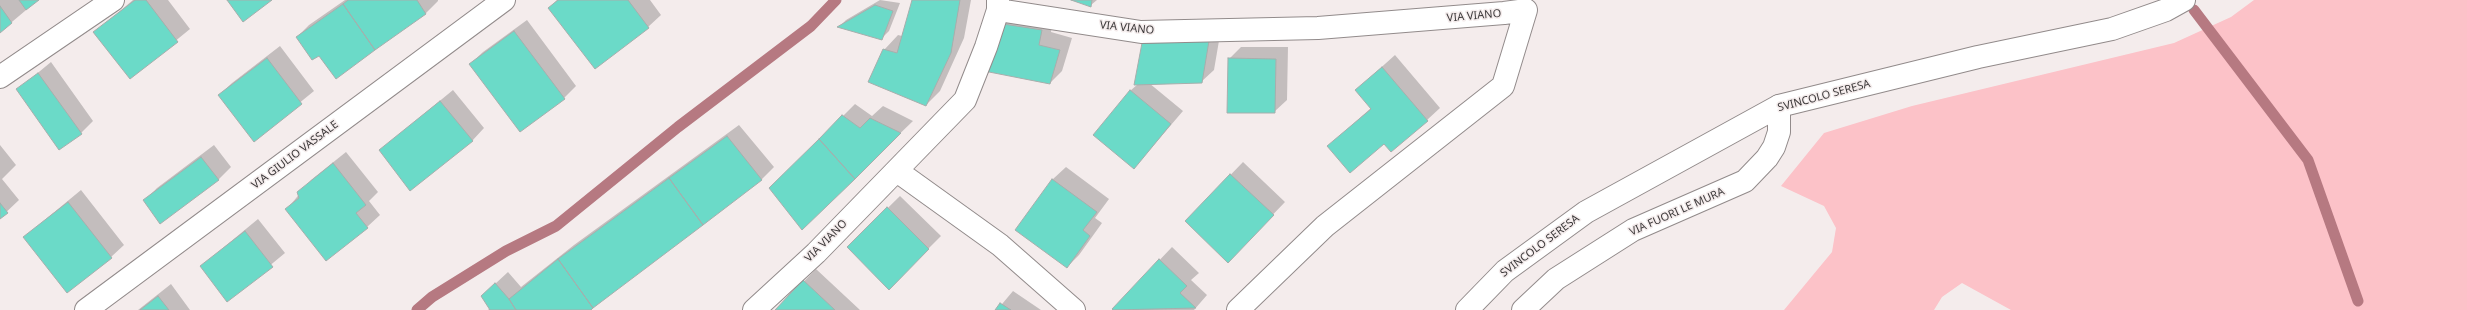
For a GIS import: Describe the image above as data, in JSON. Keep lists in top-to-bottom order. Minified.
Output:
{"streets":{"street":["VIA VIANO","SVINCOLO SERESA","VIA GIULIO VASSALE","VIA FUORI LE MURA"]},"crossings":[["SVINCOLO SERESA","VIA FUORI LE MURA"]]}
